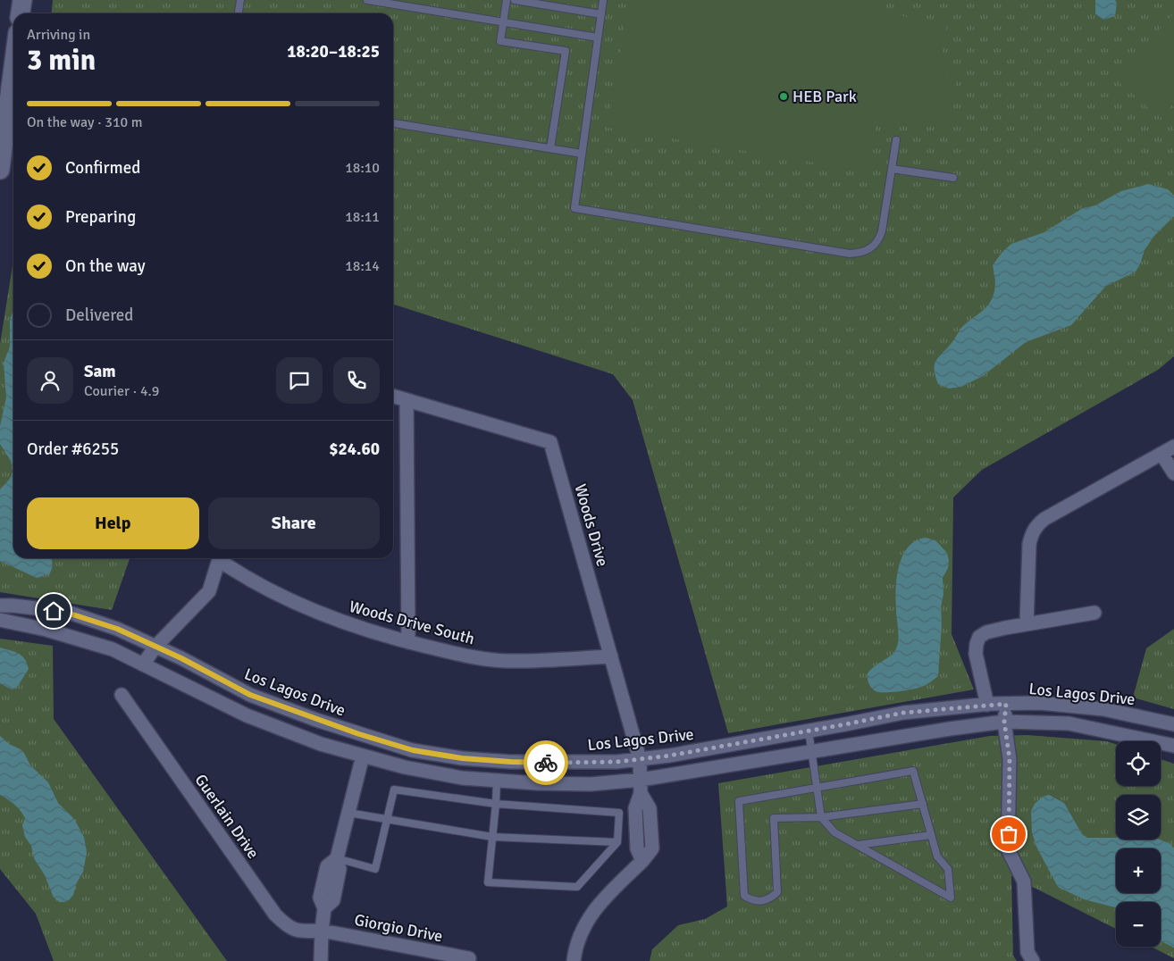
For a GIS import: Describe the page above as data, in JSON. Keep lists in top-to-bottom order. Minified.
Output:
{"streets":{"street":["Woods Drive","Woods Drive South","Los Lagos Drive","Guerlain Drive","Giorgio Drive"]},"crossings":[["Woods Drive","Woods Drive South"],["Woods Drive","Los Lagos Drive"],["Guerlain Drive","Giorgio Drive"]],"places":["HEB Park"],"page":{"heading":["3 min","Arriving in","18:20–18:25"],"panel":["Sam","Courier · 4.9","Order #6255","$24.60"],"bar":"On the way · 310 m","list":[["Confirmed","18:10"],["Preparing","18:11"],["On the way","18:14"],"Delivered"],"buttons":["Help","Share"],"map_buttons":["+","−"]}}
